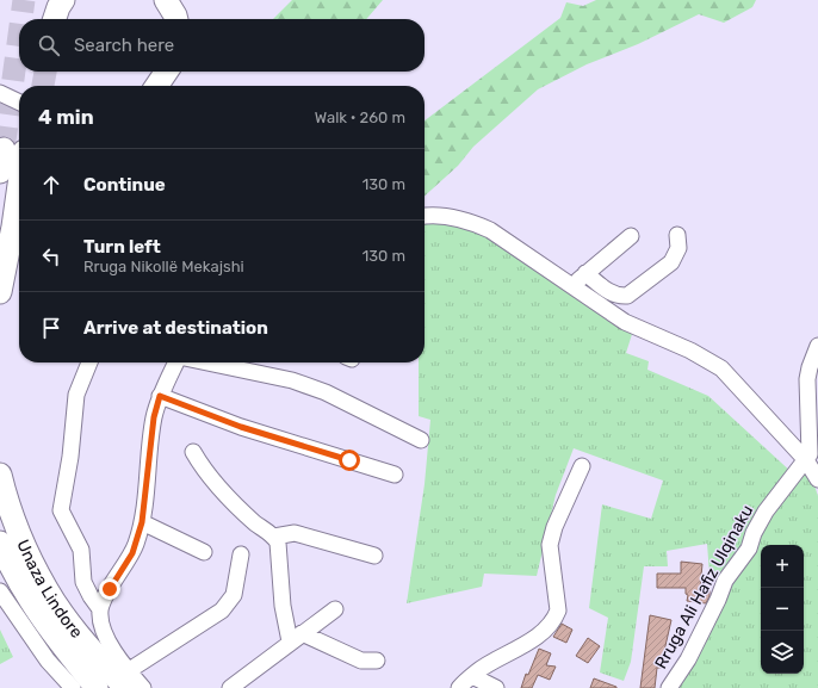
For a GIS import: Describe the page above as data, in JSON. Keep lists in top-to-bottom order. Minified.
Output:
{"streets":{"highway":["Unaza Lindore"],"street":["Rruga Ali Hafiz Ulqinaku"]},"page":{"search":"Search here","heading":["4 min","Walk · 260 m"],"list":[["Continue","130 m"],["Turn left","Rruga Nikollë Mekajshi","130 m"],"Arrive at destination"],"map_buttons":["+","−"]}}
